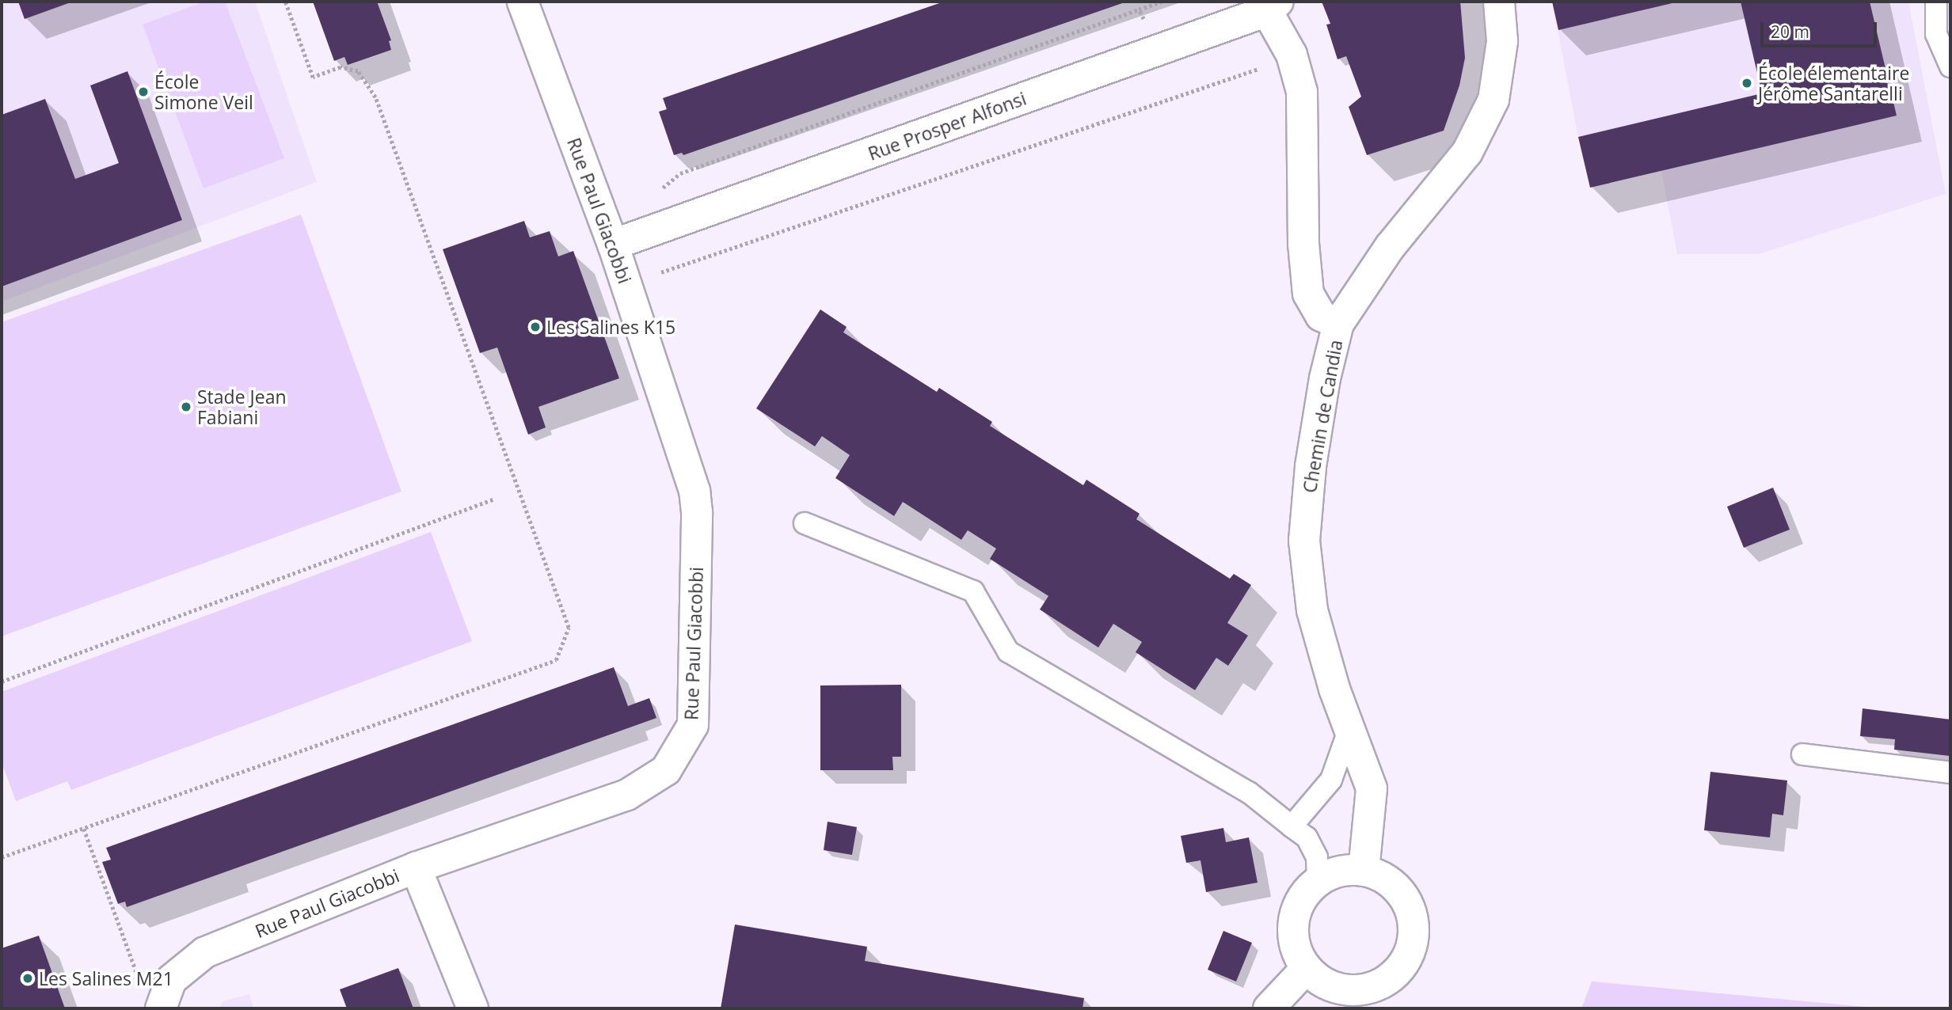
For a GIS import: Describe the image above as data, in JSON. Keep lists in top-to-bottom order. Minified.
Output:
{"streets":{"street":["Rue Prosper Alfonsi","Rue Paul Giacobbi","Chemin de Candia"]},"crossings":[["Rue Prosper Alfonsi","Rue Paul Giacobbi"]],"places":["École élementaire Jérôme Santarelli","École Simone Veil","Les Salines K15","Stade Jean Fabiani","Les Salines M21"],"scale_bar":"20 m"}
